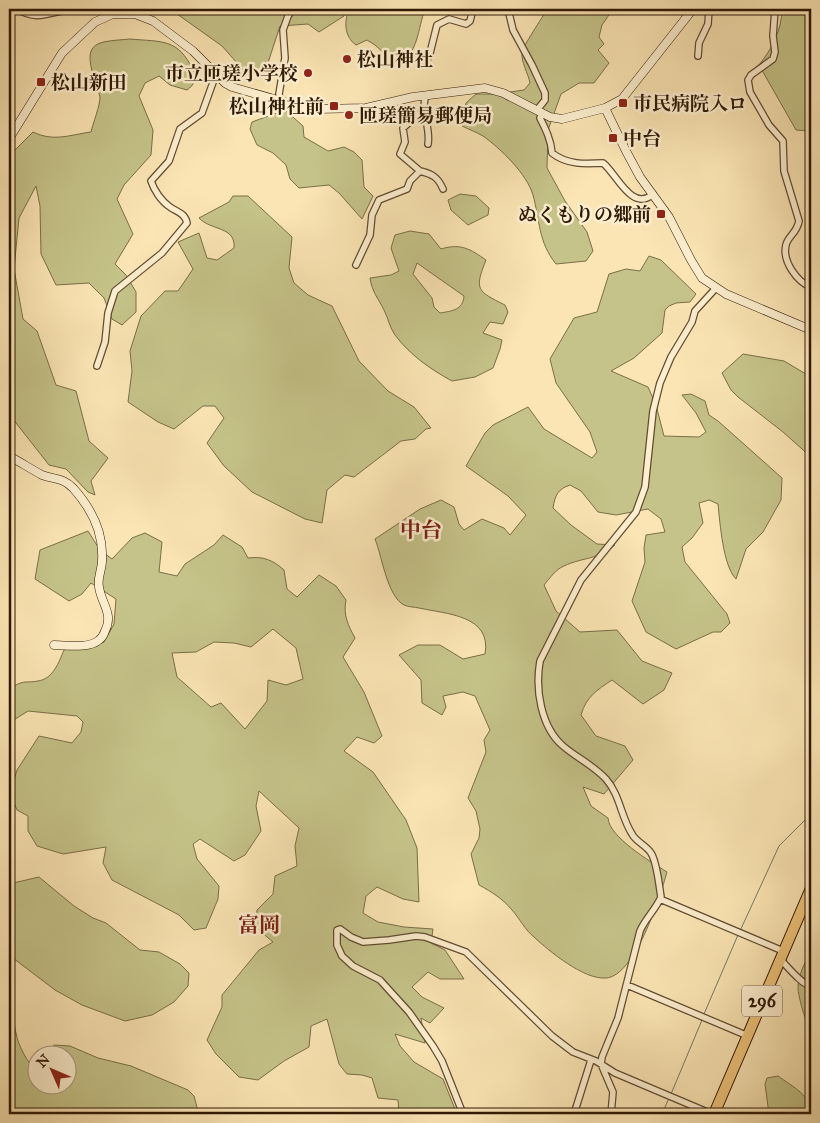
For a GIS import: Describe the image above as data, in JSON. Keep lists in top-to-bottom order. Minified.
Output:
{"streets":{"highway":["296"]},"districts":["中台","富岡"],"places":{"other":["松山神社","市立匝瑳小学校","匝瑳簡易郵便局"],"transit":["松山新田","市民病院入ロ","松山神社前","中台","ぬくもりの郷前"]},"north":"top left"}
